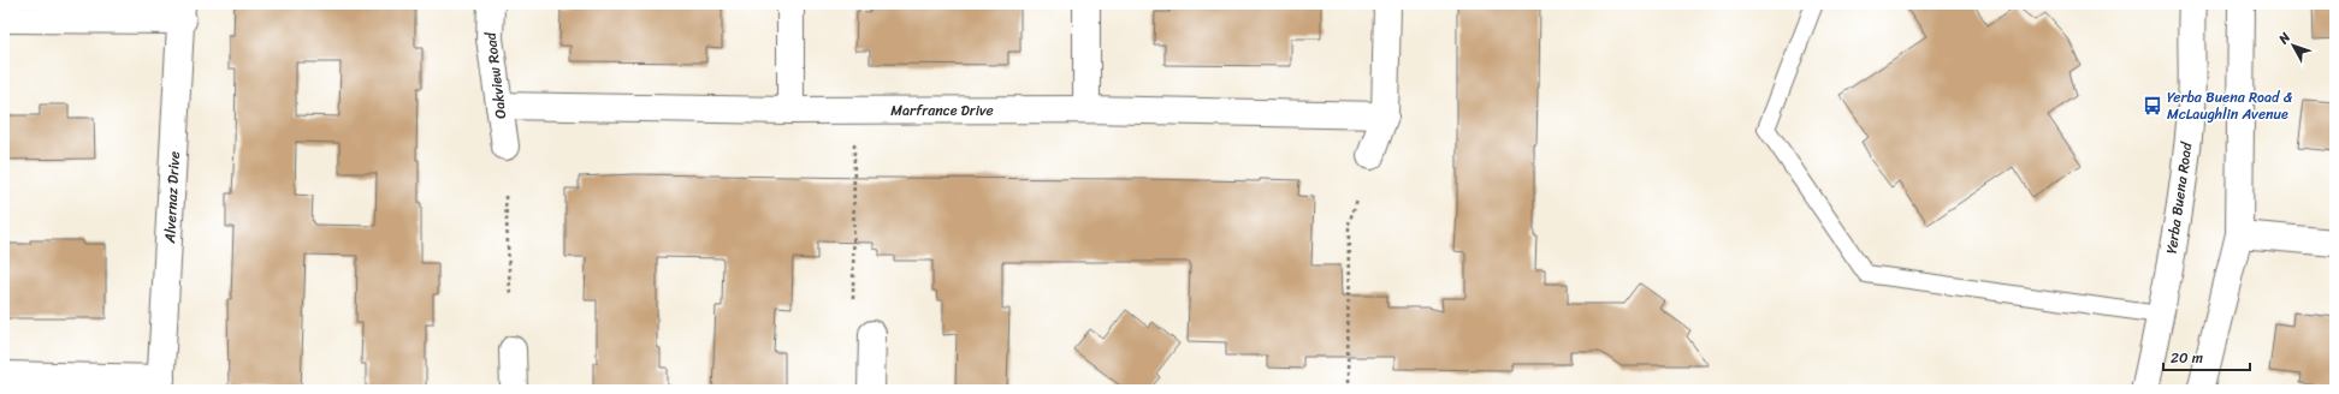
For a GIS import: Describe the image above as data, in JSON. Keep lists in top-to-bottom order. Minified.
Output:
{"streets":{"street":["Oakview Road","Marfrance Drive","Alvernaz Drive","Yerba Buena Road"]},"crossings":[["Oakview Road","Marfrance Drive"]],"places":{"bus stop":["Yerba Buena Road & McLaughlin Avenue"]},"scale_bar":"20 m","north":"top left"}
